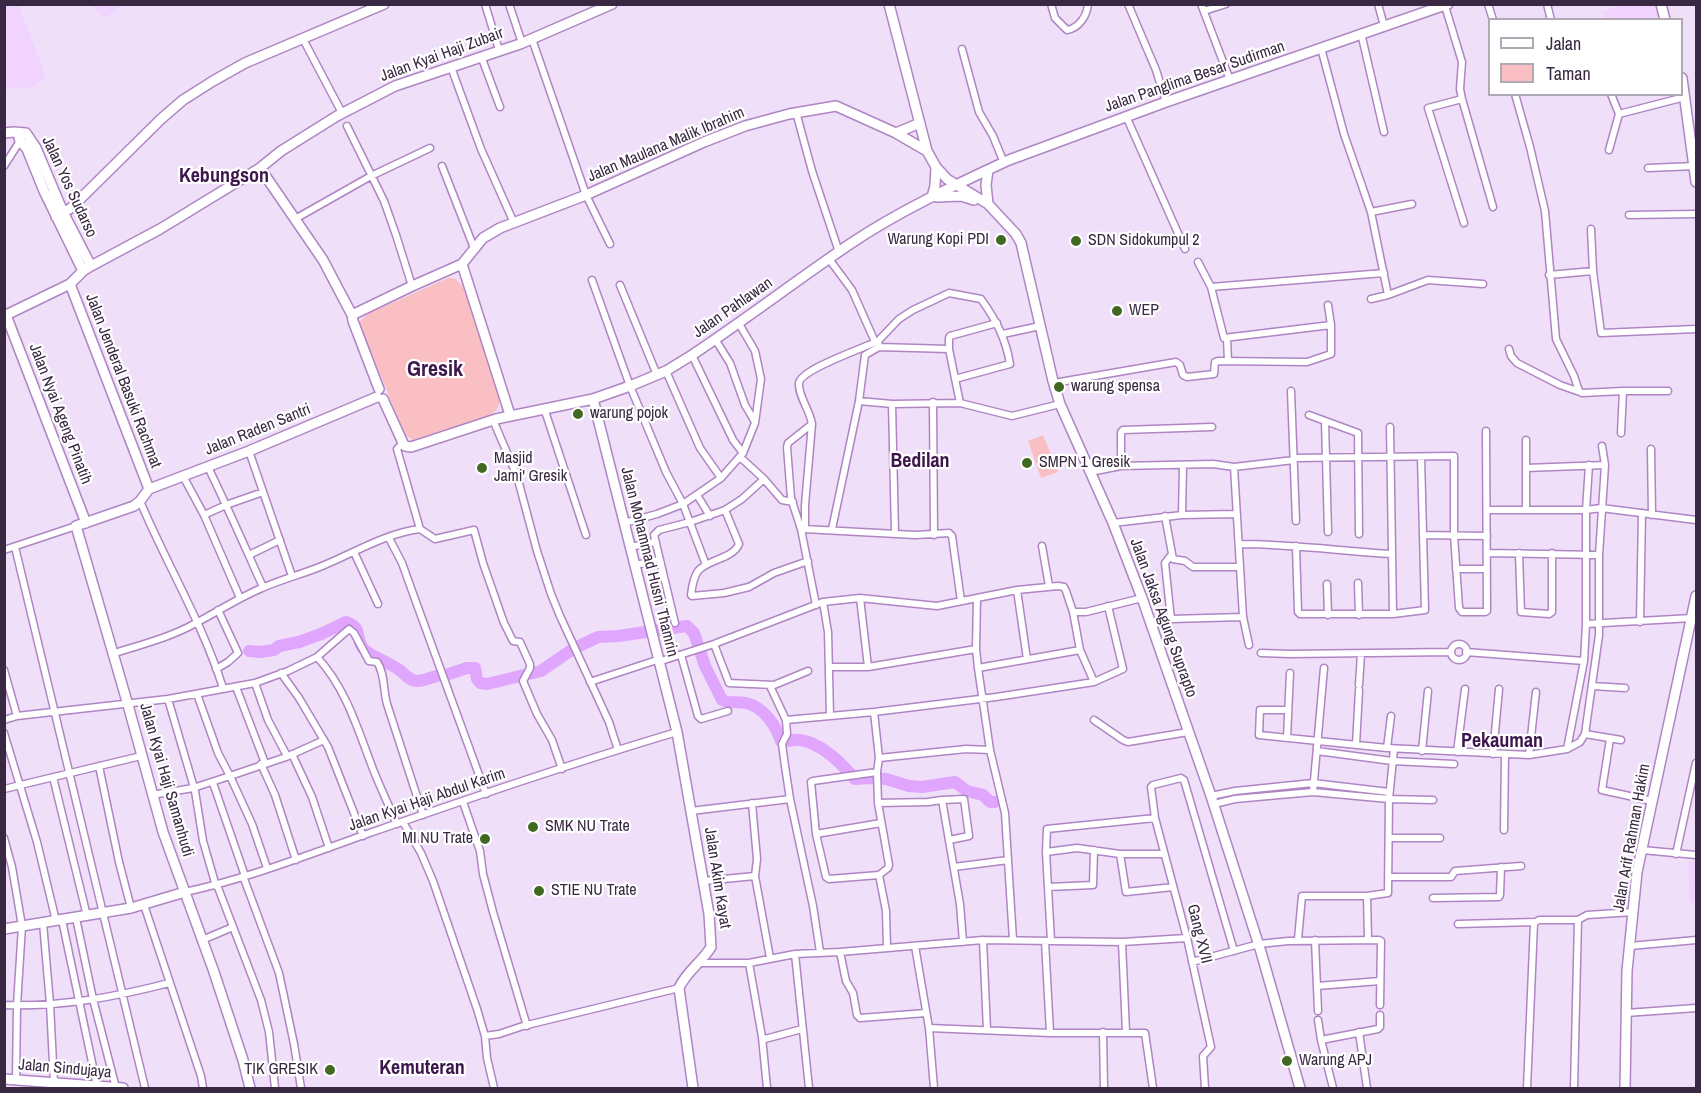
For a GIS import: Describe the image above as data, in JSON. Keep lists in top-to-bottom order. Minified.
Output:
{"streets":{"main road":["Jalan Kyai Haji Zubair","Jalan Panglima Besar Sudirman","Jalan Maulana Malik Ibrahim","Jalan Yos Sudarso","Jalan Pahlawan","Jalan Jenderal Basuki Rachmat","Jalan Nyai Ageng Pinatih","Jalan Raden Santri","Jalan Mohammad Husni Thamrin","Jalan Jaksa Agung Suprapto","Jalan Kyai Haji Samanhudi","Jalan Arif Rahman Hakim","Jalan Akim Kayat","Jalan Sindujaya"],"street":["Jalan Kyai Haji Abdul Karim","Gang XVII"]},"crossings":[["Jalan Kyai Haji Zubair","Jalan Yos Sudarso"],["Jalan Kyai Haji Zubair","Jalan Jenderal Basuki Rachmat"],["Jalan Kyai Haji Zubair","Jalan Nyai Ageng Pinatih"],["Jalan Panglima Besar Sudirman","Jalan Pahlawan"],["Jalan Panglima Besar Sudirman","Jalan Jaksa Agung Suprapto"],["Jalan Maulana Malik Ibrahim","Jalan Jaksa Agung Suprapto"],["Jalan Pahlawan","Jalan Mohammad Husni Thamrin"],["Jalan Pahlawan","Jalan Jaksa Agung Suprapto"],["Jalan Jenderal Basuki Rachmat","Jalan Raden Santri"],["Jalan Mohammad Husni Thamrin","Jalan Kyai Haji Abdul Karim"],["Jalan Mohammad Husni Thamrin","Jalan Akim Kayat"],["Jalan Kyai Haji Samanhudi","Jalan Kyai Haji Abdul Karim"],["Jalan Kyai Haji Abdul Karim","Jalan Akim Kayat"]],"districts":["Kebungson","Gresik","Bedilan","Pekauman","Kemuteran"],"places":["Warung Kopi PDI","SDN Sidokumpul 2","WEP","warung spensa","warung pojok","SMPN 1 Gresik","Masjid Jami' Gresik","SMK NU Trate","MI NU Trate","STIE NU Trate","Warung APJ","TIK GRESIK"],"legend":["Jalan","Taman"]}
